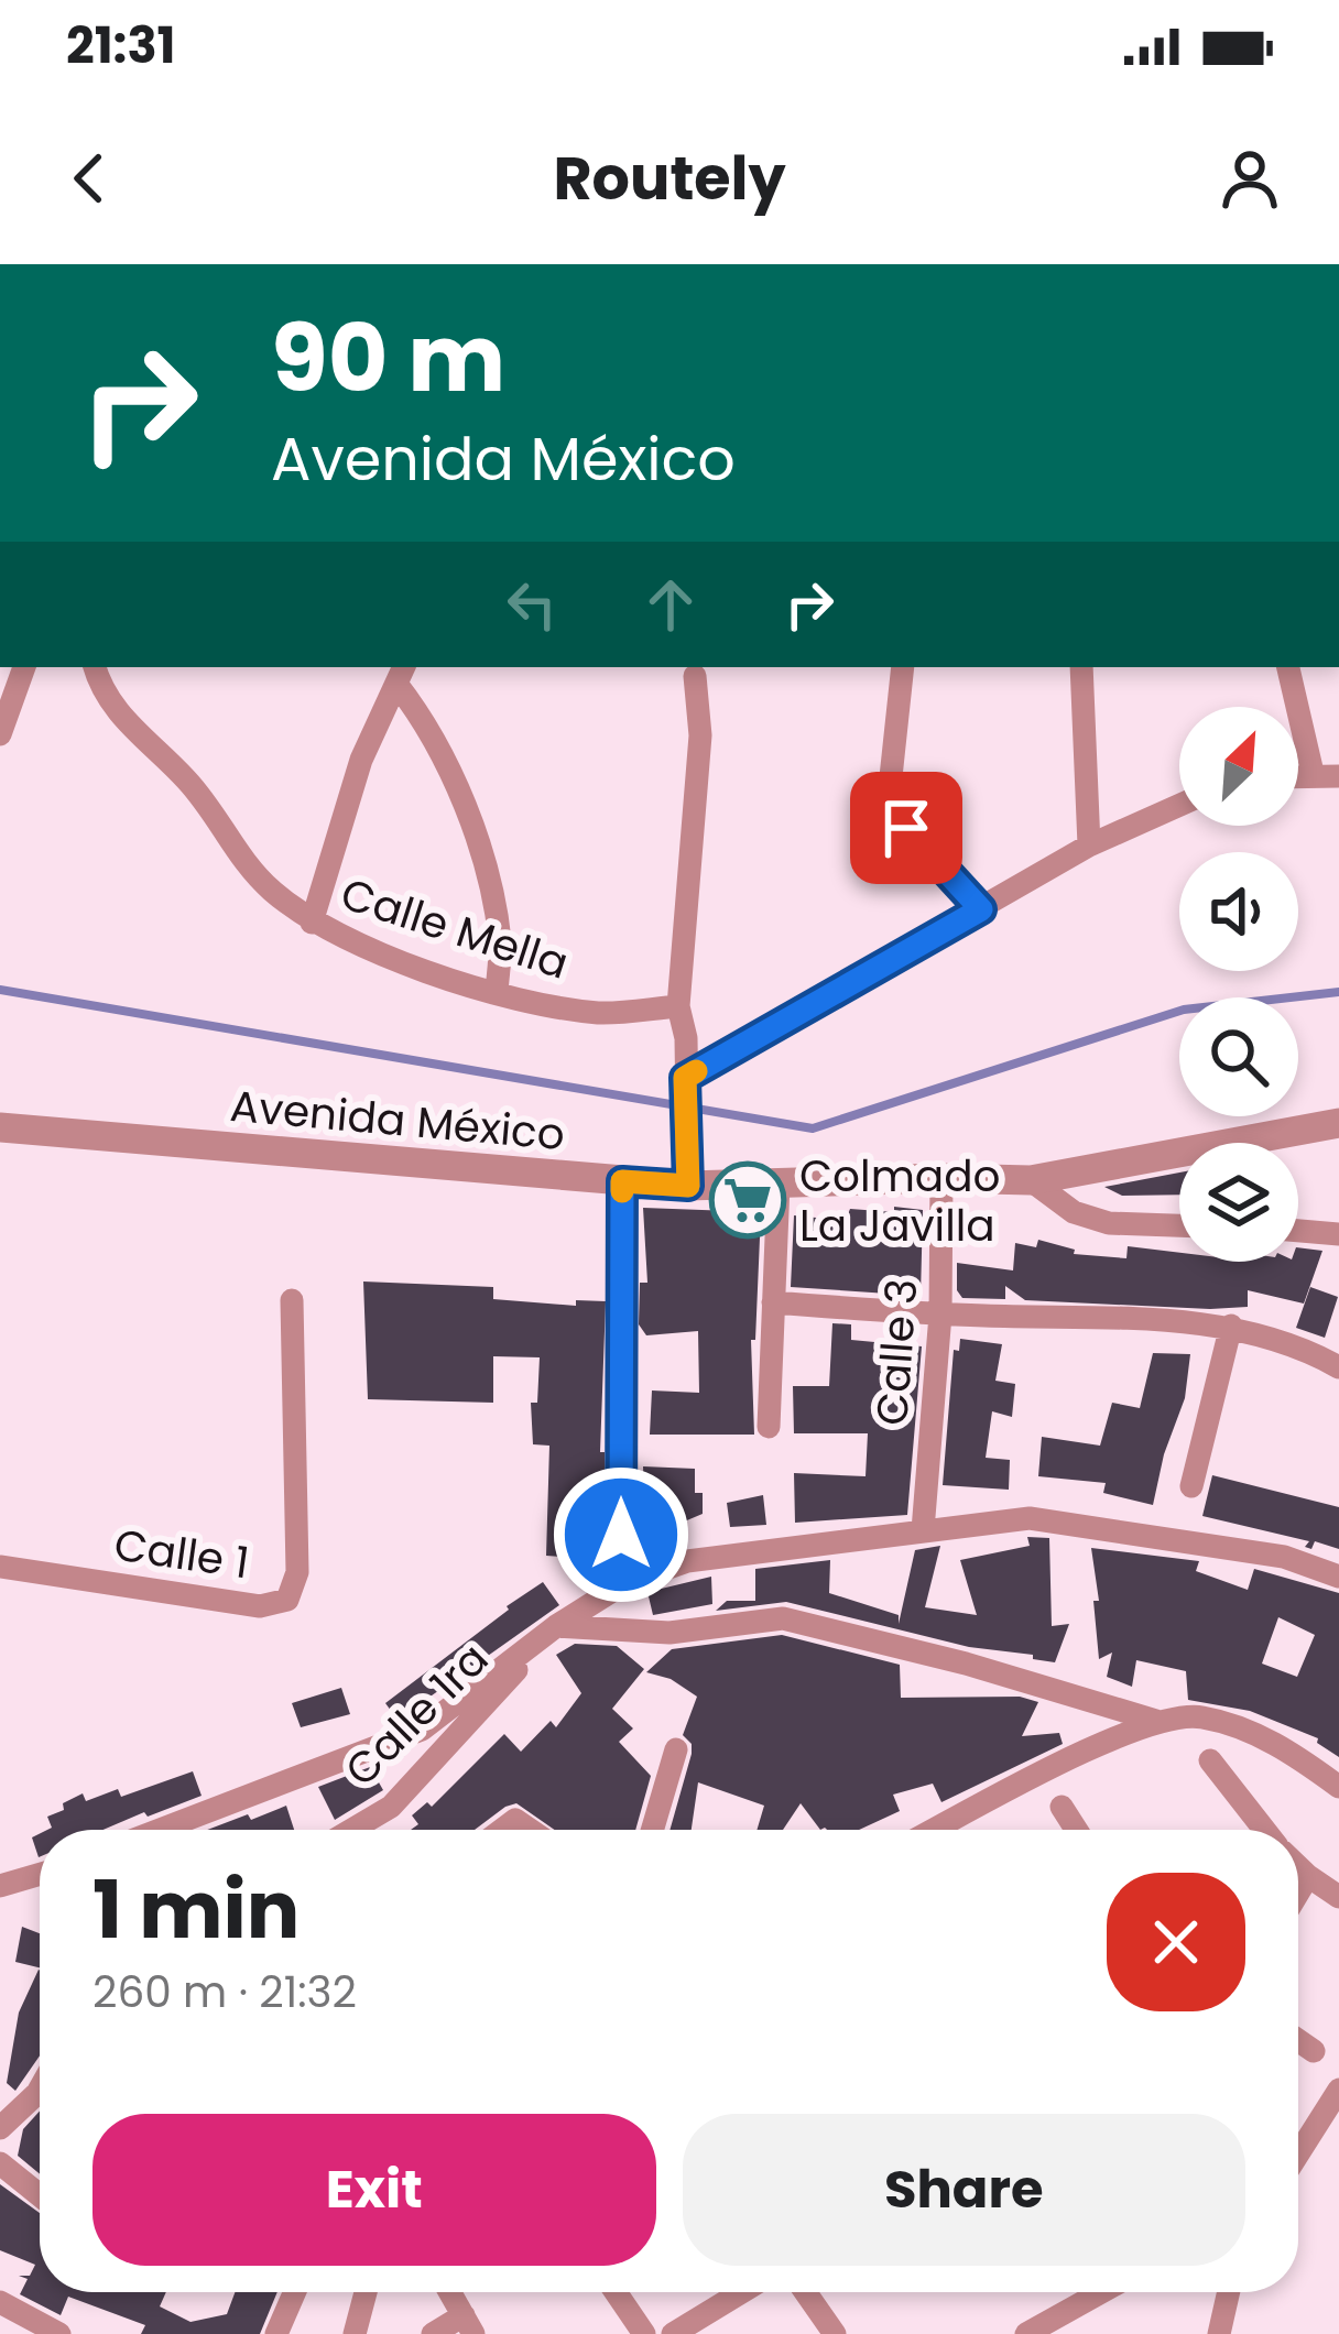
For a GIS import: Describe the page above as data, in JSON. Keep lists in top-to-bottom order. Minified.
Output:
{"streets":{"street":["Calle Mella","Avenida México","Calle 3","Calle 1","Calle 1ra"]},"crossings":[["Avenida México","Calle 3"]],"places":{"supermarket":["Colmado La Javilla"]},"north":"top right","page":{"status":"21:31","header":"Routely","turn":["90 m","Avenida México"],"heading":["1 min","260 m · 21:32"],"buttons":["Exit","Share"]}}
